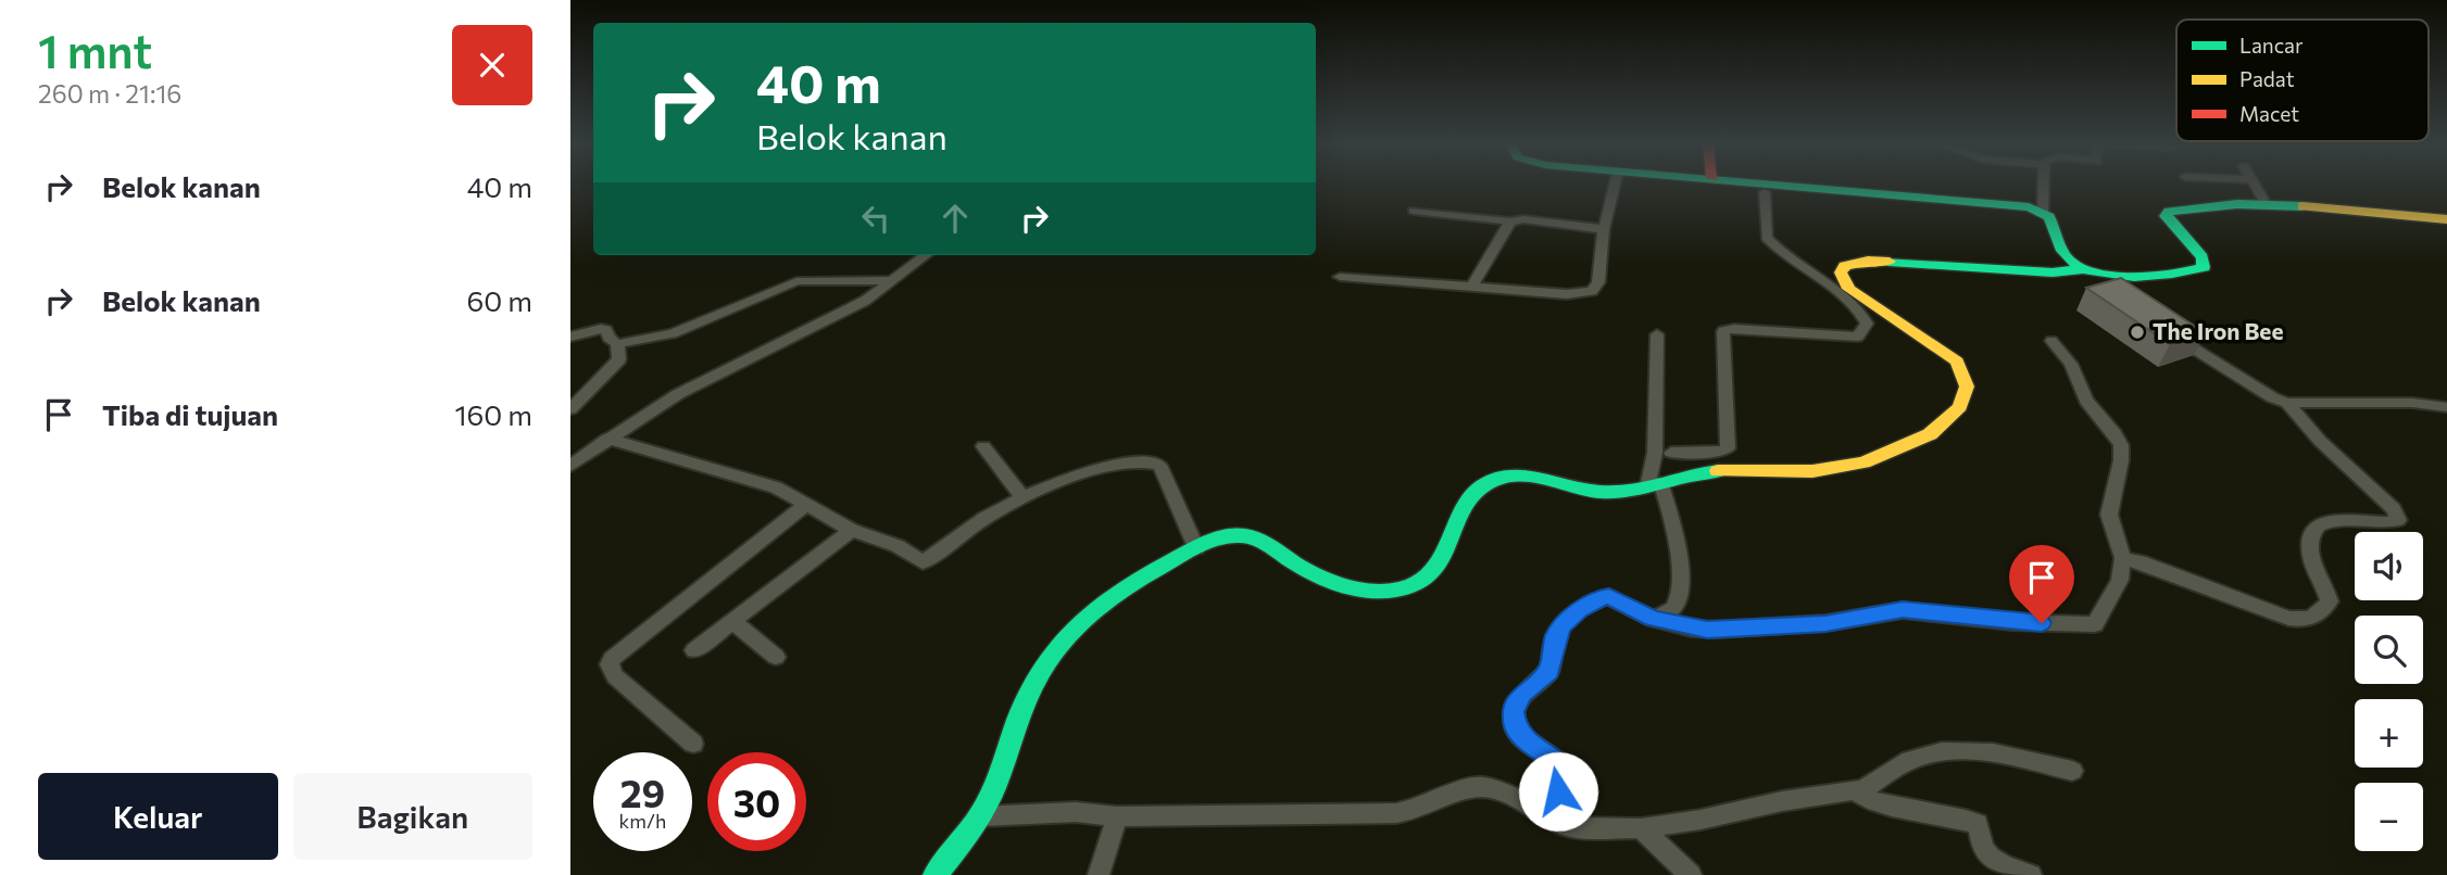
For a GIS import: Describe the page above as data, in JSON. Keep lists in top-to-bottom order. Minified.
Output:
{"places":["The Iron Bee"],"legend":["Lancar","Padat","Macet"],"page":{"heading":["1 mnt","260 m · 21:16"],"turn":["40 m","Belok kanan"],"list":[{"name":"Belok kanan","value":"40 m"},{"name":"Belok kanan","value":"60 m"},{"name":"Tiba di tujuan","value":"160 m"}],"map_buttons":["+","−"],"speed":"29 km/h","limit":"30","buttons":["Keluar","Bagikan"]}}
